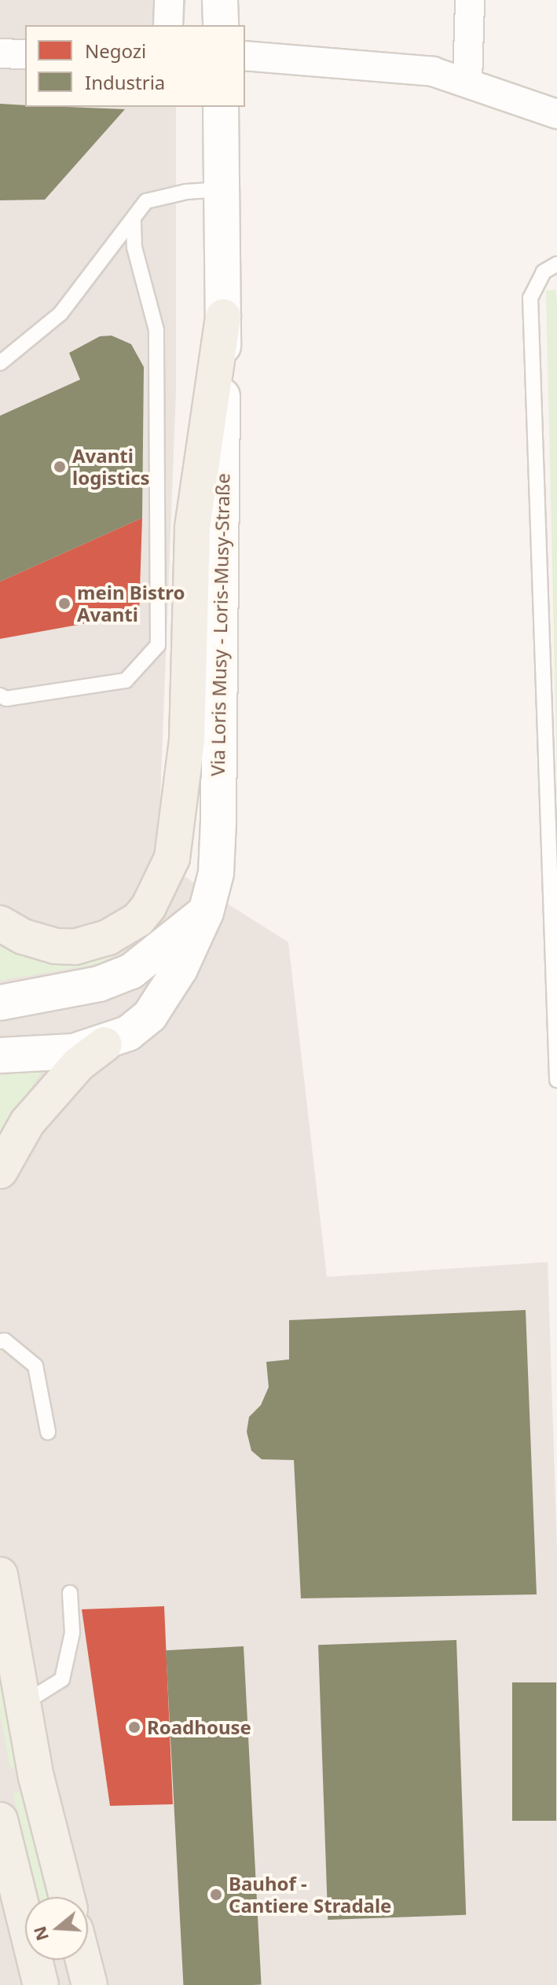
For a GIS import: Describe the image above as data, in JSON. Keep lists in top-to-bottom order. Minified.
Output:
{"streets":{"street":["Via Loris Musy - Loris-Musy-Straße"]},"places":["Avanti logistics","mein Bistro Avanti","Roadhouse","Bauhof - Cantiere Stradale"],"legend":["Negozi","Industria"],"north":"left"}
